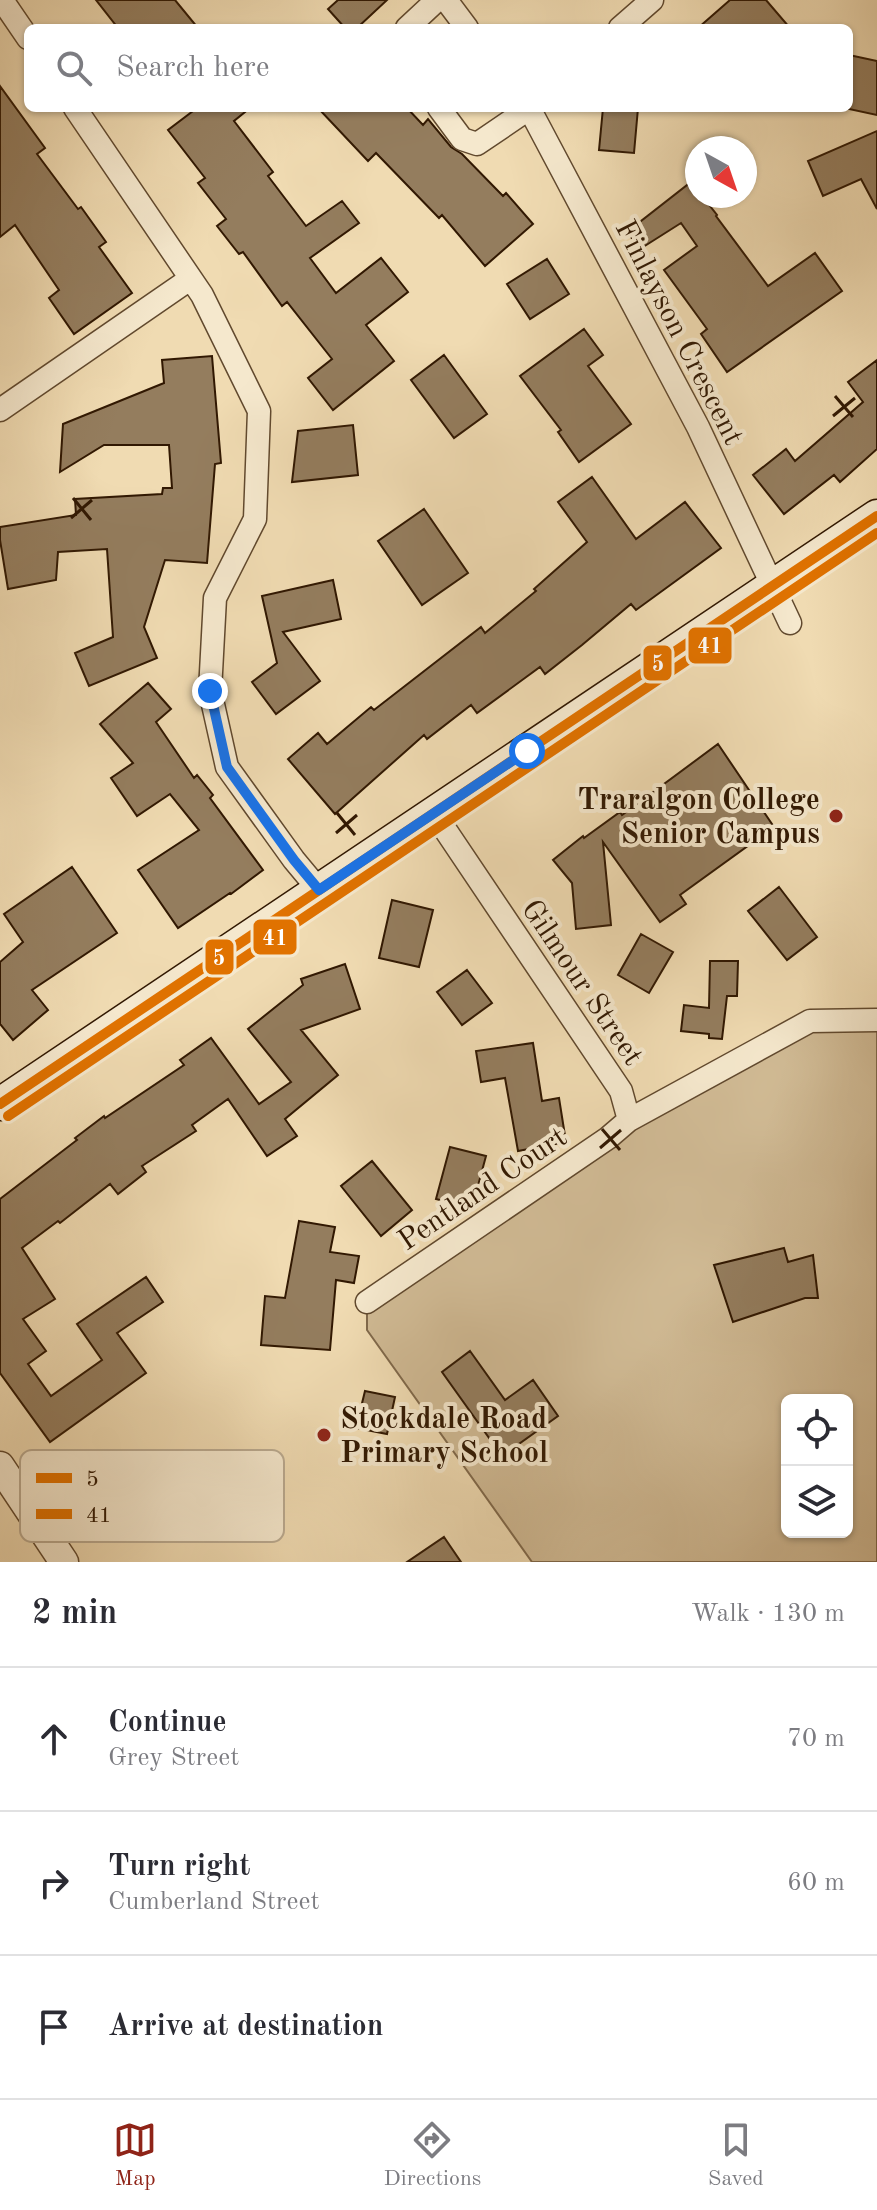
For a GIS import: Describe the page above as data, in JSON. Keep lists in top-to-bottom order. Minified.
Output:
{"streets":{"street":["Finlayson Crescent","Gilmour Street","Pentland Court"]},"crossings":[["Gilmour Street","Pentland Court"]],"places":["Traralgon College Senior Campus","Stockdale Road Primary School"],"lines":["transit line 5","transit line 41"],"legend":["5","41"],"north":"bottom right","page":{"search":"Search here","heading":["2 min","Walk · 130 m"],"list":[["Continue","Grey Street","70 m"],["Turn right","Cumberland Street","60 m"],"Arrive at destination"],"nav":["Map","Directions","Saved"]}}
